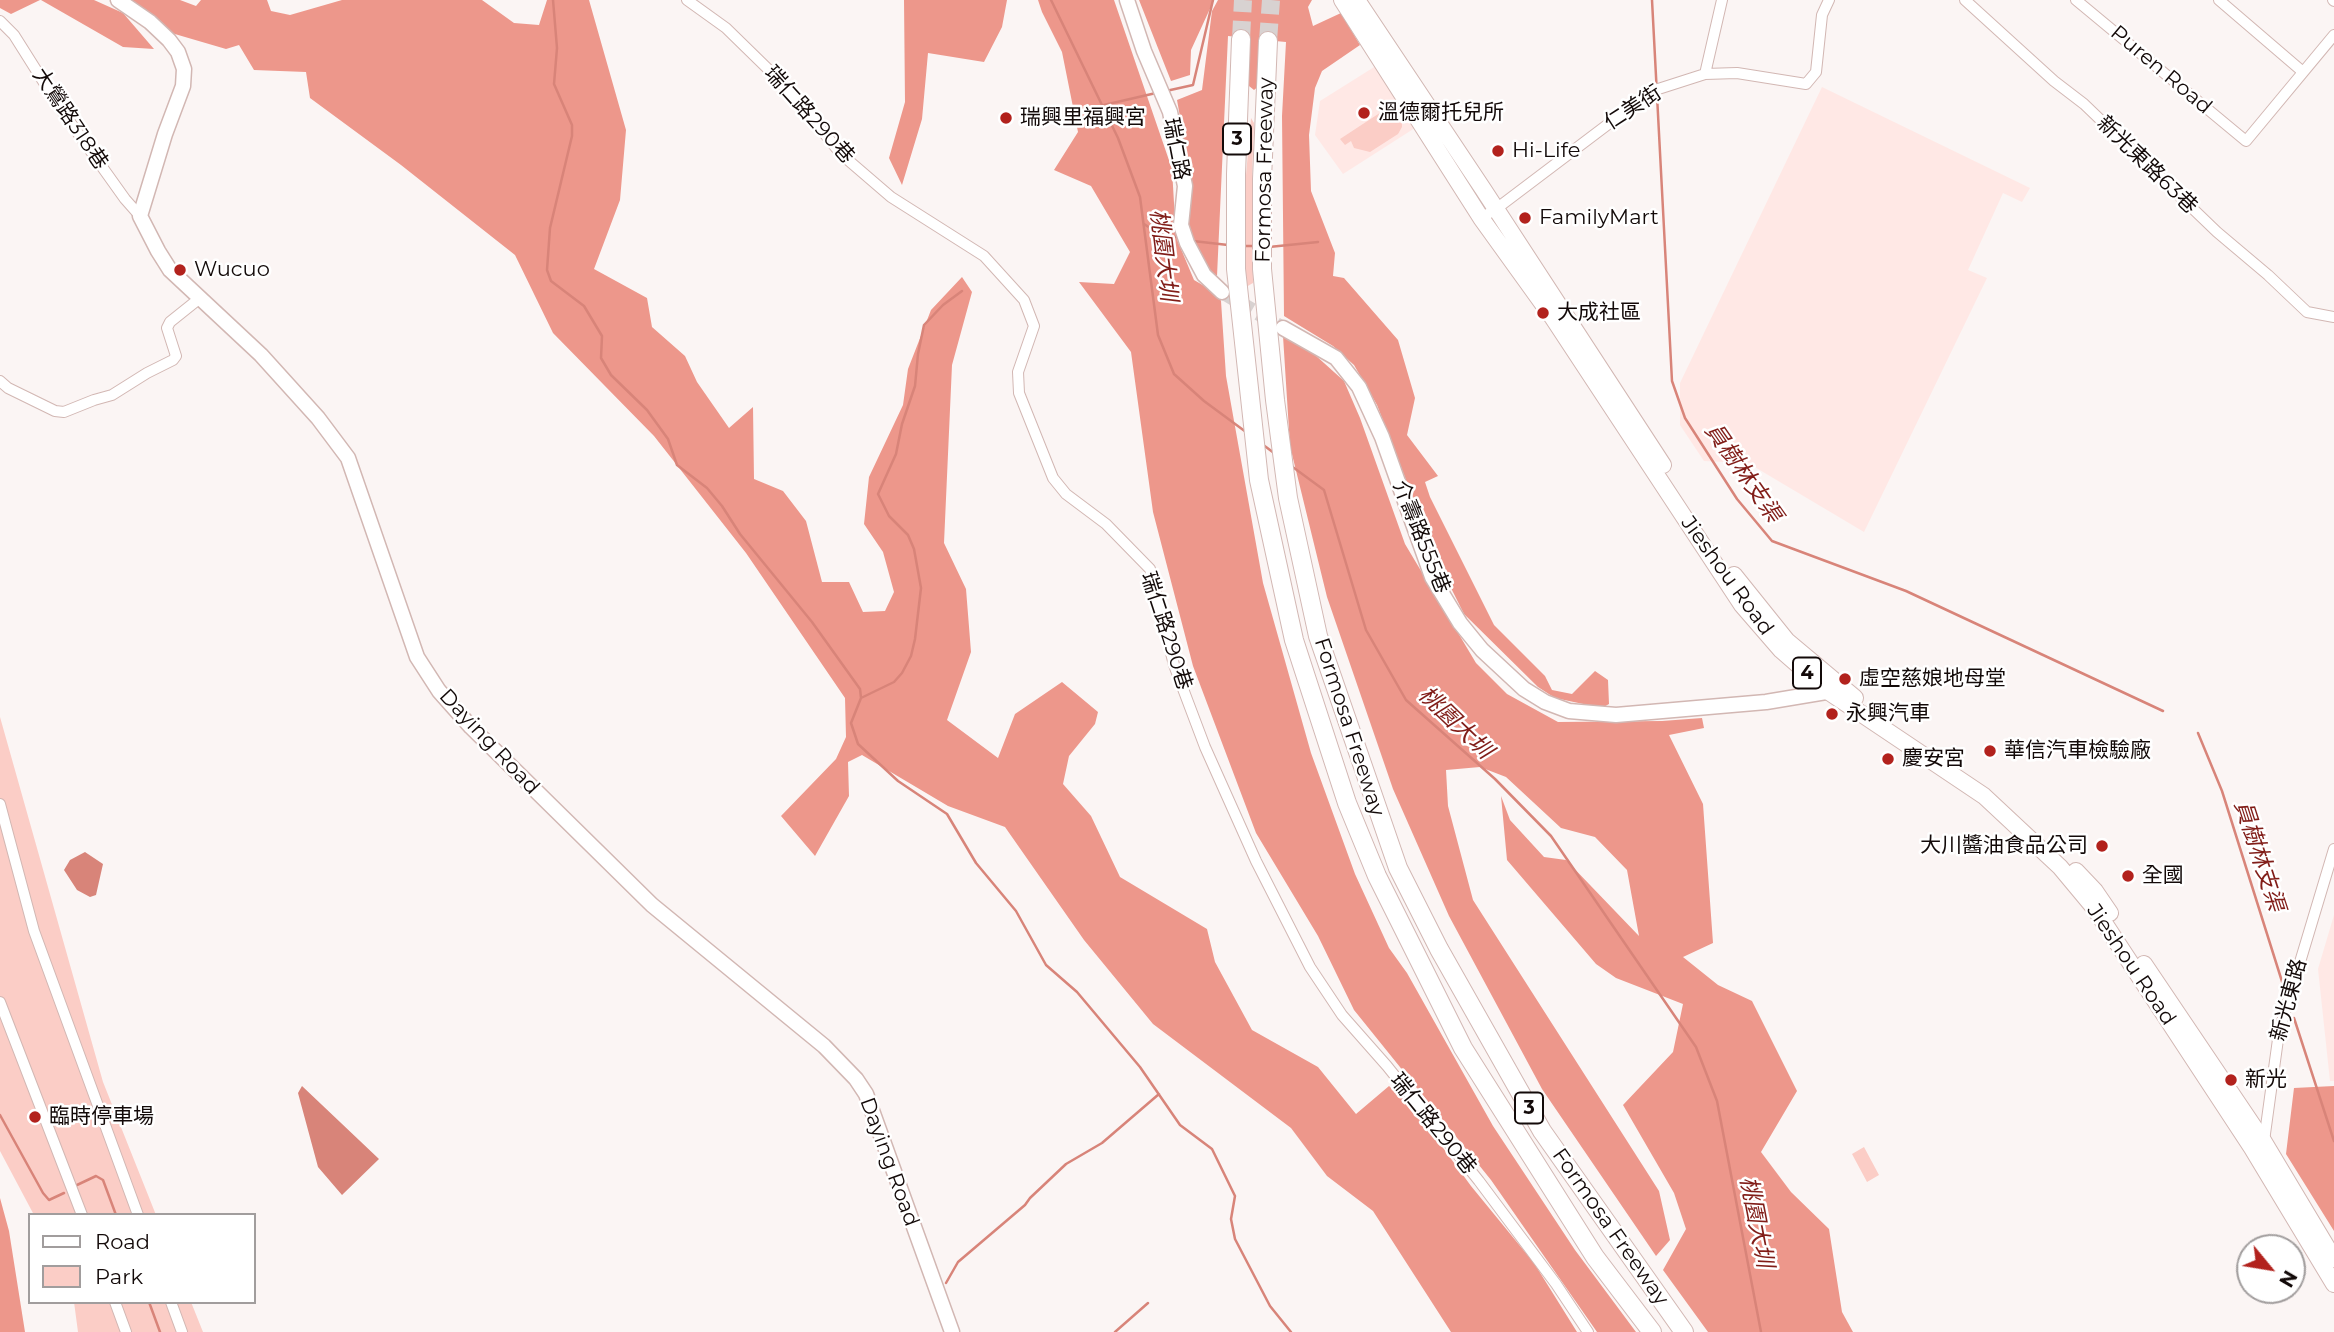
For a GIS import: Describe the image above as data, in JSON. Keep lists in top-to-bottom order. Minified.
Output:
{"streets":{"highway":["3","Formosa Freeway"],"main road":["Jieshou Road","4"],"street":["Puren Road","仁美街","瑞仁路290巷","大鶯路318巷","瑞仁路","新光東路63巷","介壽路555巷","Daying Road","新光東路"]},"crossings":[["仁美街","Jieshou Road"],["大鶯路318巷","Daying Road"],["介壽路555巷","Jieshou Road"],["Jieshou Road","新光東路"]],"water":["桃園大圳","員樹林支渠"],"places":["溫德爾托兒所","瑞興里福興宮","Hi-Life","FamilyMart","Wucuo","大成社區","虛空慈娘地母堂","永興汽車","華信汽車檢驗廠","慶安宮","大川醬油食品公司","全國","新光","臨時停車場"],"legend":["Road","Park"],"north":"bottom right"}
